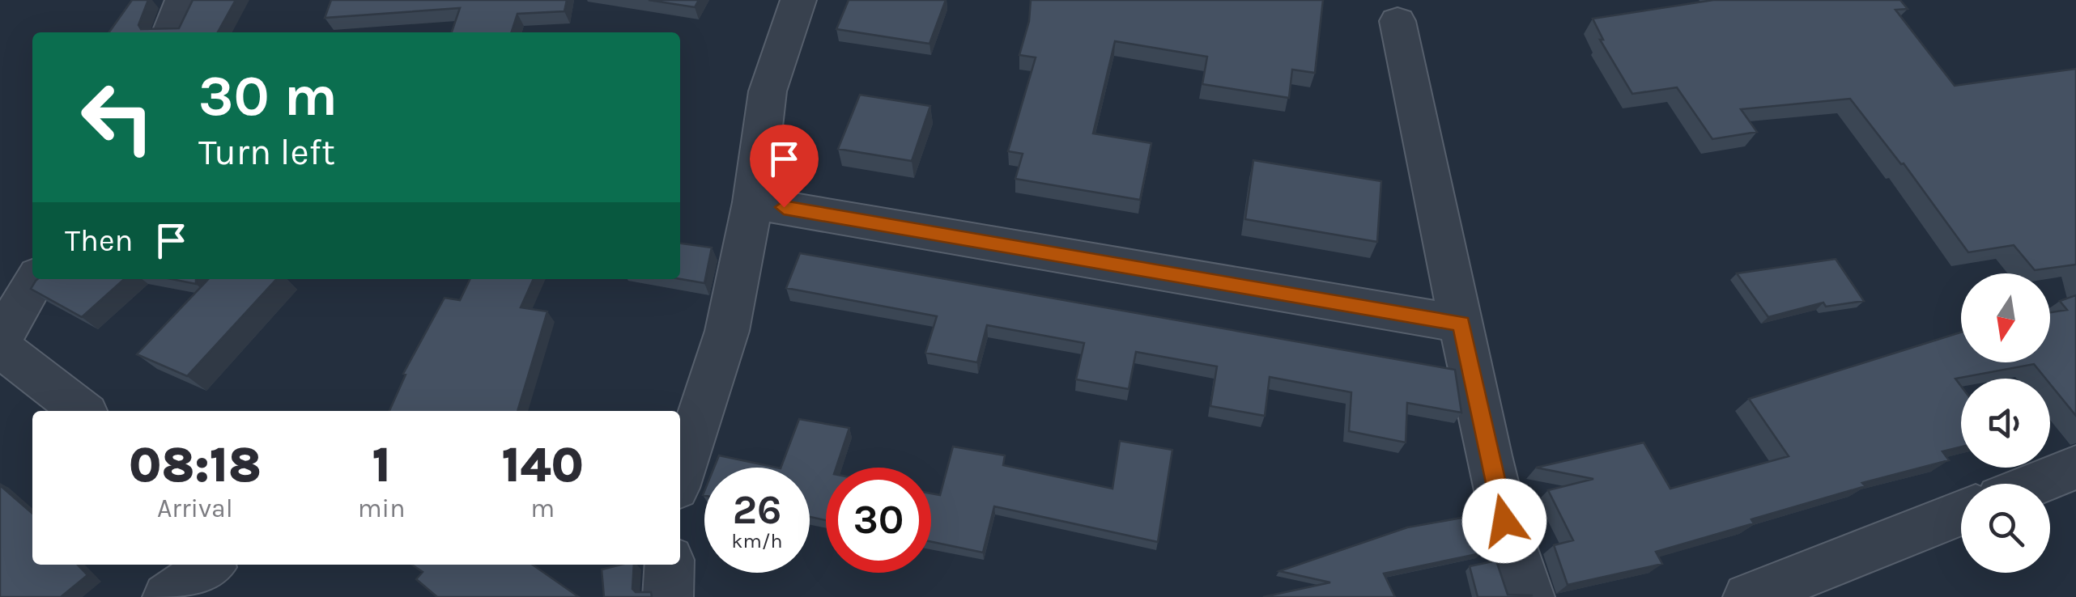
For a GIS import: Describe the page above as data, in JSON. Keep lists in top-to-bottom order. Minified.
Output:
{"north":"bottom","page":{"turn":["30 m","Turn left"],"then":"Then","eta":["08:18","Arrival","1","min","140","m"],"speed":"26 km/h","limit":"30"}}
